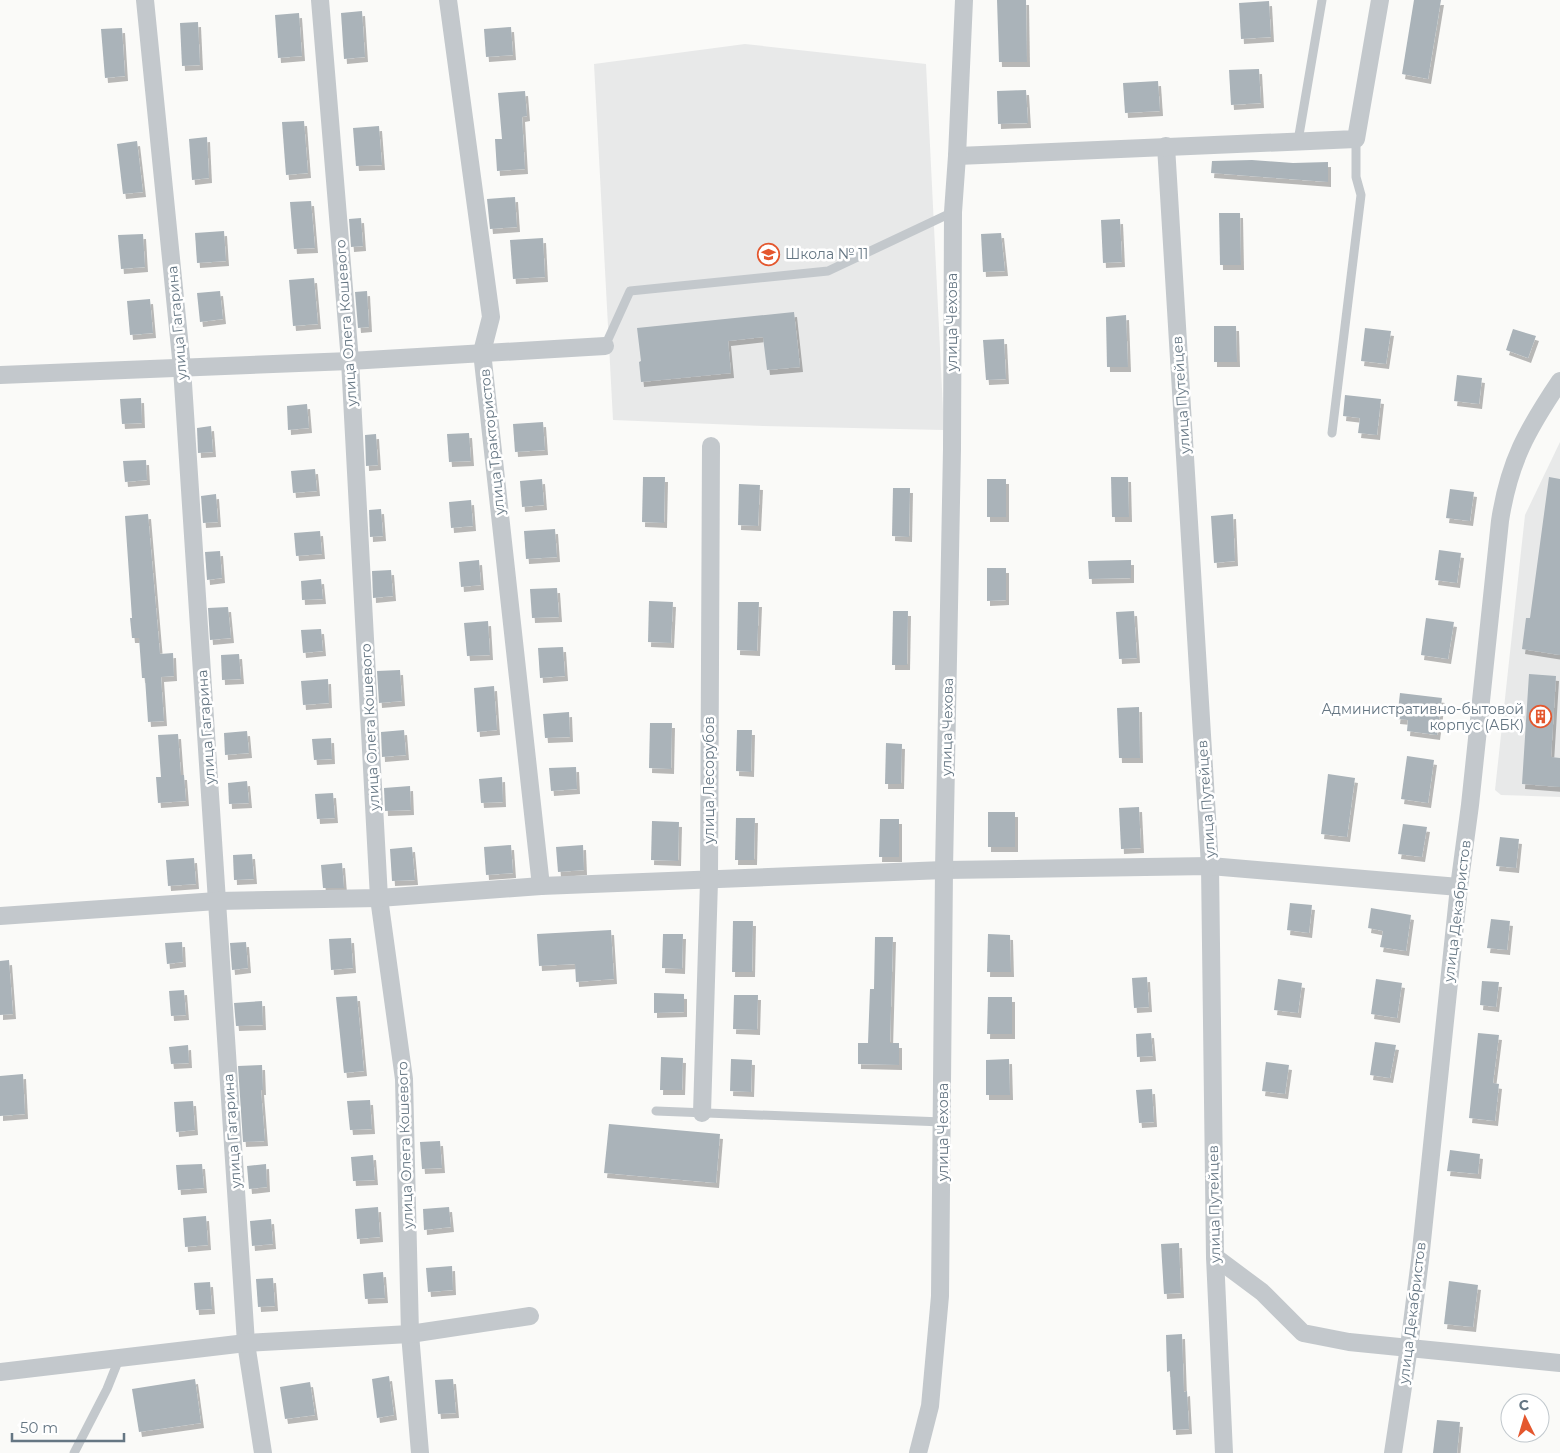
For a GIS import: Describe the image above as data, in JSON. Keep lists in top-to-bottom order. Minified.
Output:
{"streets":{"street":["улица Чехова","улица Гагарина","улица Олега Кошевого","улица Путейцев","улица Трактористов","улица Лесорубов","улица Декабристов"]},"places":{"school or university":["Школа № 11"],"building":["Административно-бытовой корпус (АБК)"]},"scale_bar":"50 m","north":"top"}
